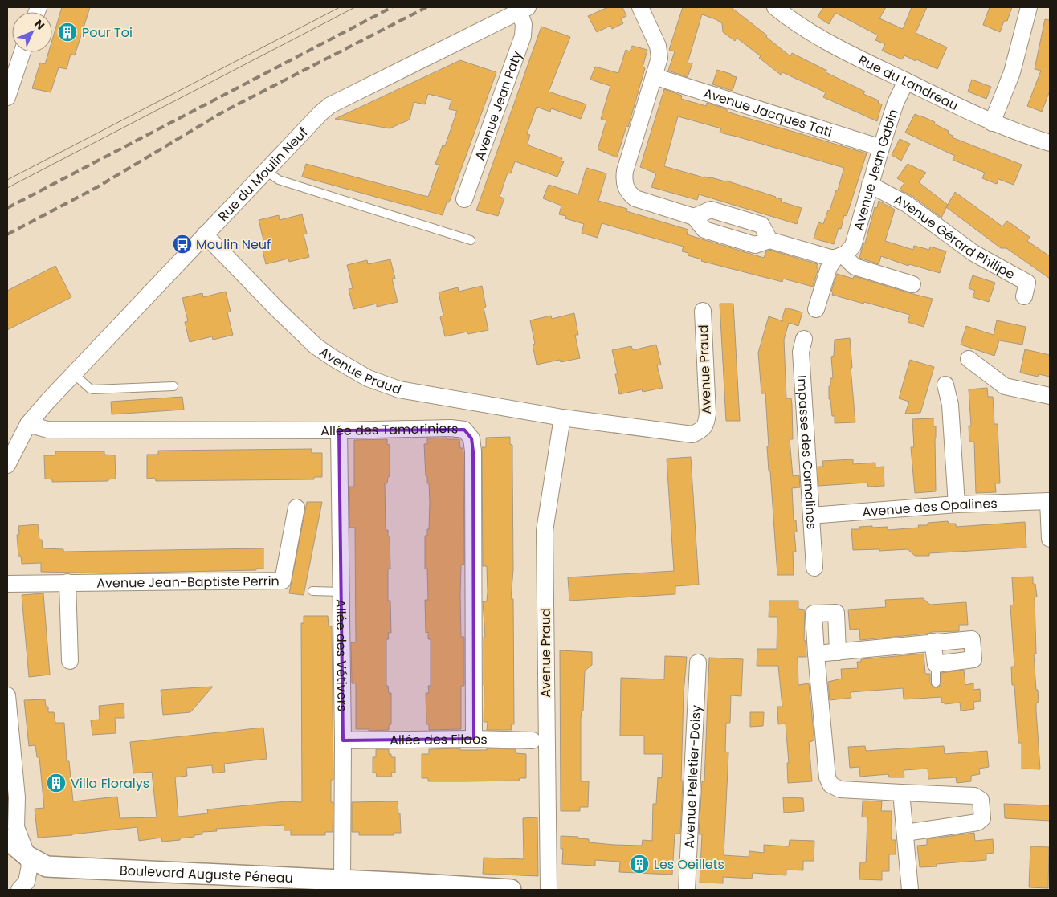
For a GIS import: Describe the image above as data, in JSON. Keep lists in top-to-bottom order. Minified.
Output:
{"streets":{"street":["Rue du Landreau","Avenue Jean Paty","Avenue Jacques Tati","Avenue Jean Gabin","Rue du Moulin Neuf","Avenue Gérard Philipe","Avenue Praud","Allée des Tamariniers","Impasse des Cornalines","Avenue des Opalines","Avenue Jean-Baptiste Perrin","Allée des Vétivers","Allée des Filaos","Avenue Pelletier-Doisy","Boulevard Auguste Péneau"]},"crossings":[["Rue du Landreau","Avenue Jean Gabin"],["Avenue Jean Paty","Rue du Moulin Neuf"],["Avenue Jacques Tati","Avenue Jean Gabin"],["Avenue Jean Gabin","Avenue Gérard Philipe"],["Rue du Moulin Neuf","Avenue Praud"],["Rue du Moulin Neuf","Allée des Tamariniers"],["Allée des Tamariniers","Allée des Vétivers"],["Allée des Tamariniers","Allée des Filaos"],["Impasse des Cornalines","Avenue des Opalines"],["Allée des Vétivers","Allée des Filaos"],["Allée des Vétivers","Boulevard Auguste Péneau"]],"places":{"building":["Pour Toi","Villa Floralys","Les Oeillets"],"bus stop":["Moulin Neuf"]},"north":"top right"}
